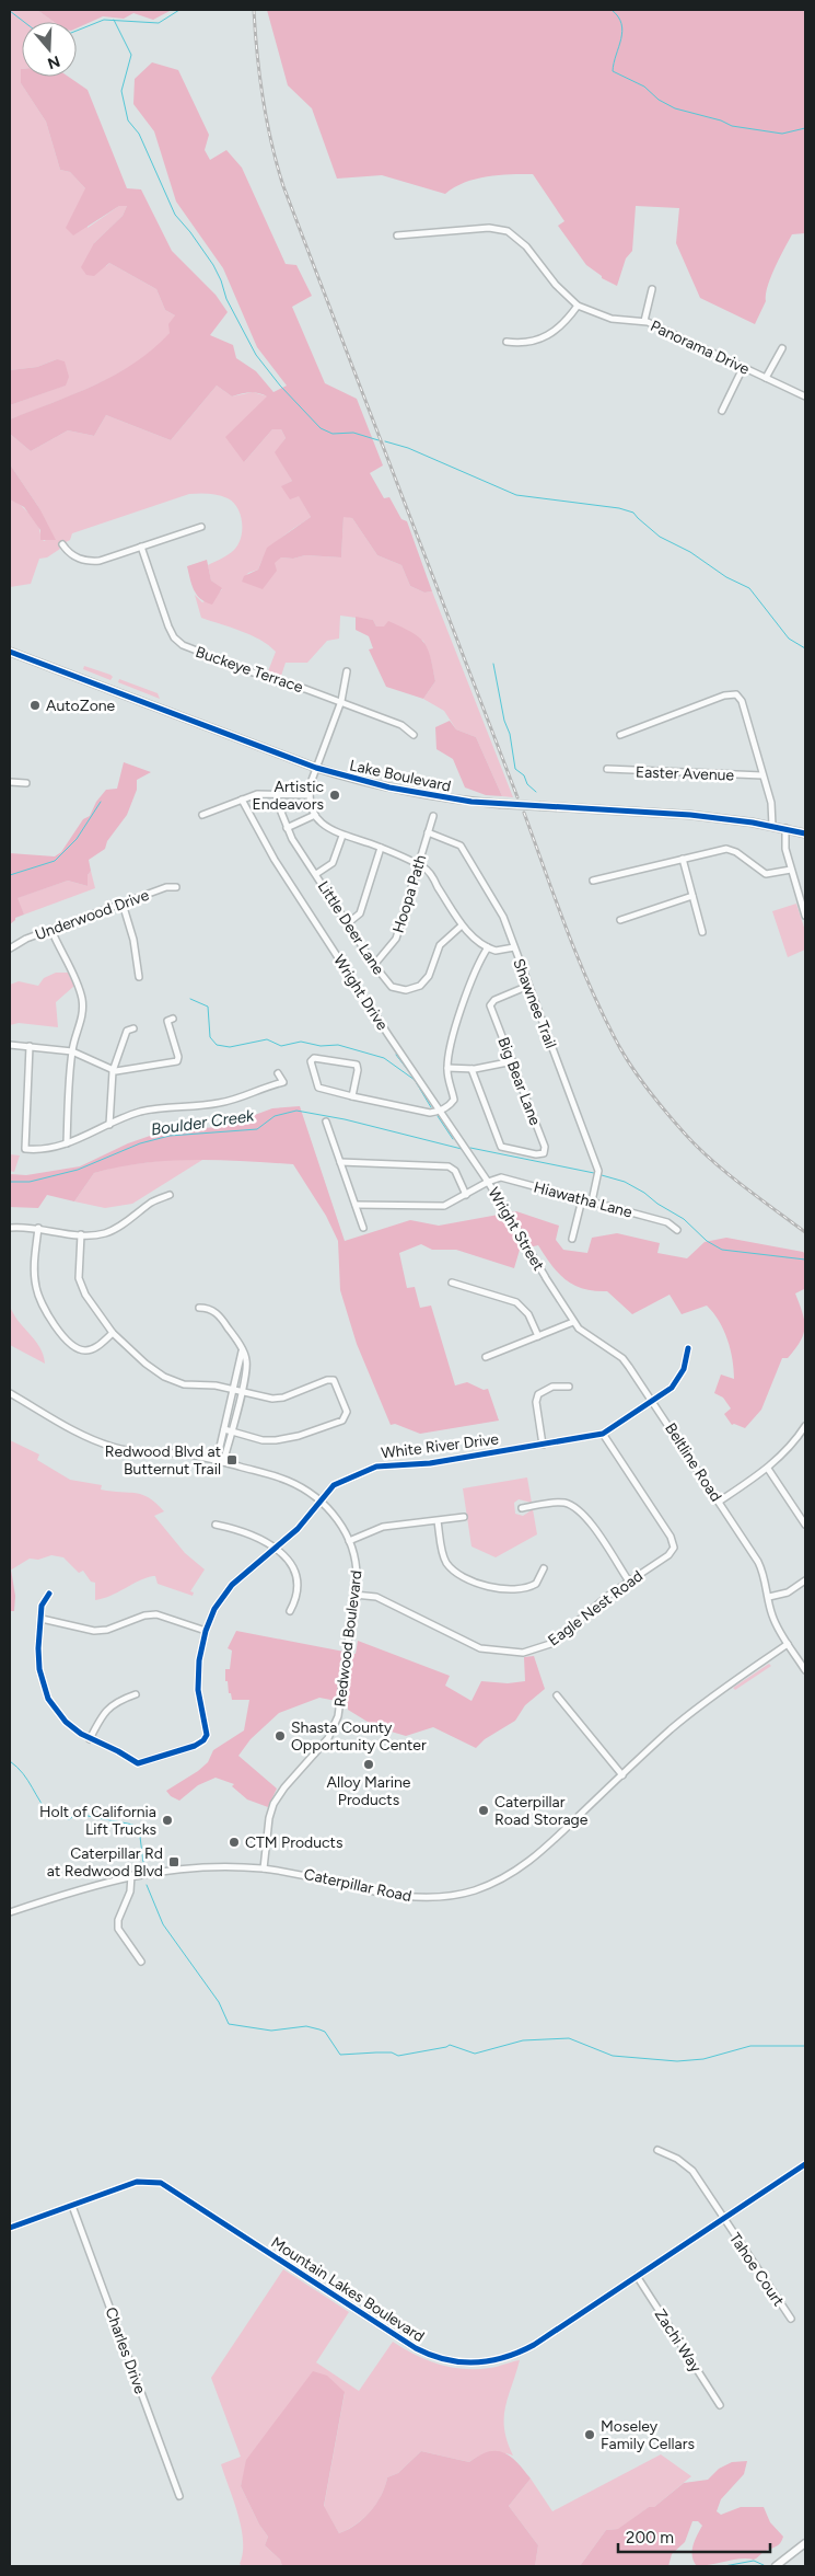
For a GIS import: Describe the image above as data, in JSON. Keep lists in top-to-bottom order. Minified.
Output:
{"streets":{"main road":["Lake Boulevard"],"street":["Panorama Drive","Buckeye Terrace","Easter Avenue","Hoopa Path","Underwood Drive","Little Deer Lane","Wright Drive","Shawnee Trail","Big Bear Lane","Hiawatha Lane","Wright Street","White River Drive","Beltline Road","Eagle Nest Road","Redwood Boulevard","Caterpillar Road","Tahoe Court","Mountain Lakes Boulevard","Zachi Way","Charles Drive"]},"crossings":[["Hoopa Path","Little Deer Lane"],["Hoopa Path","Shawnee Trail"],["Wright Drive","Hiawatha Lane"],["Wright Drive","Wright Street"],["Shawnee Trail","Big Bear Lane"],["Shawnee Trail","Hiawatha Lane"],["Hiawatha Lane","Wright Street"],["Wright Street","Beltline Road"],["White River Drive","Beltline Road"],["White River Drive","Eagle Nest Road"],["White River Drive","Redwood Boulevard"],["Beltline Road","Caterpillar Road"],["Eagle Nest Road","Redwood Boulevard"],["Redwood Boulevard","Caterpillar Road"],["Tahoe Court","Mountain Lakes Boulevard"],["Mountain Lakes Boulevard","Zachi Way"],["Mountain Lakes Boulevard","Charles Drive"]],"water":["Boulder Creek"],"places":{"other":["AutoZone","Artistic Endeavors","Shasta County Opportunity Center","Alloy Marine Products","Caterpillar Road Storage","Holt of California Lift Trucks","CTM Products","Moseley Family Cellars"],"transit":["Redwood Blvd at Butternut Trail","Caterpillar Rd at Redwood Blvd"]},"scale_bar":"200 m","north":"bottom"}
